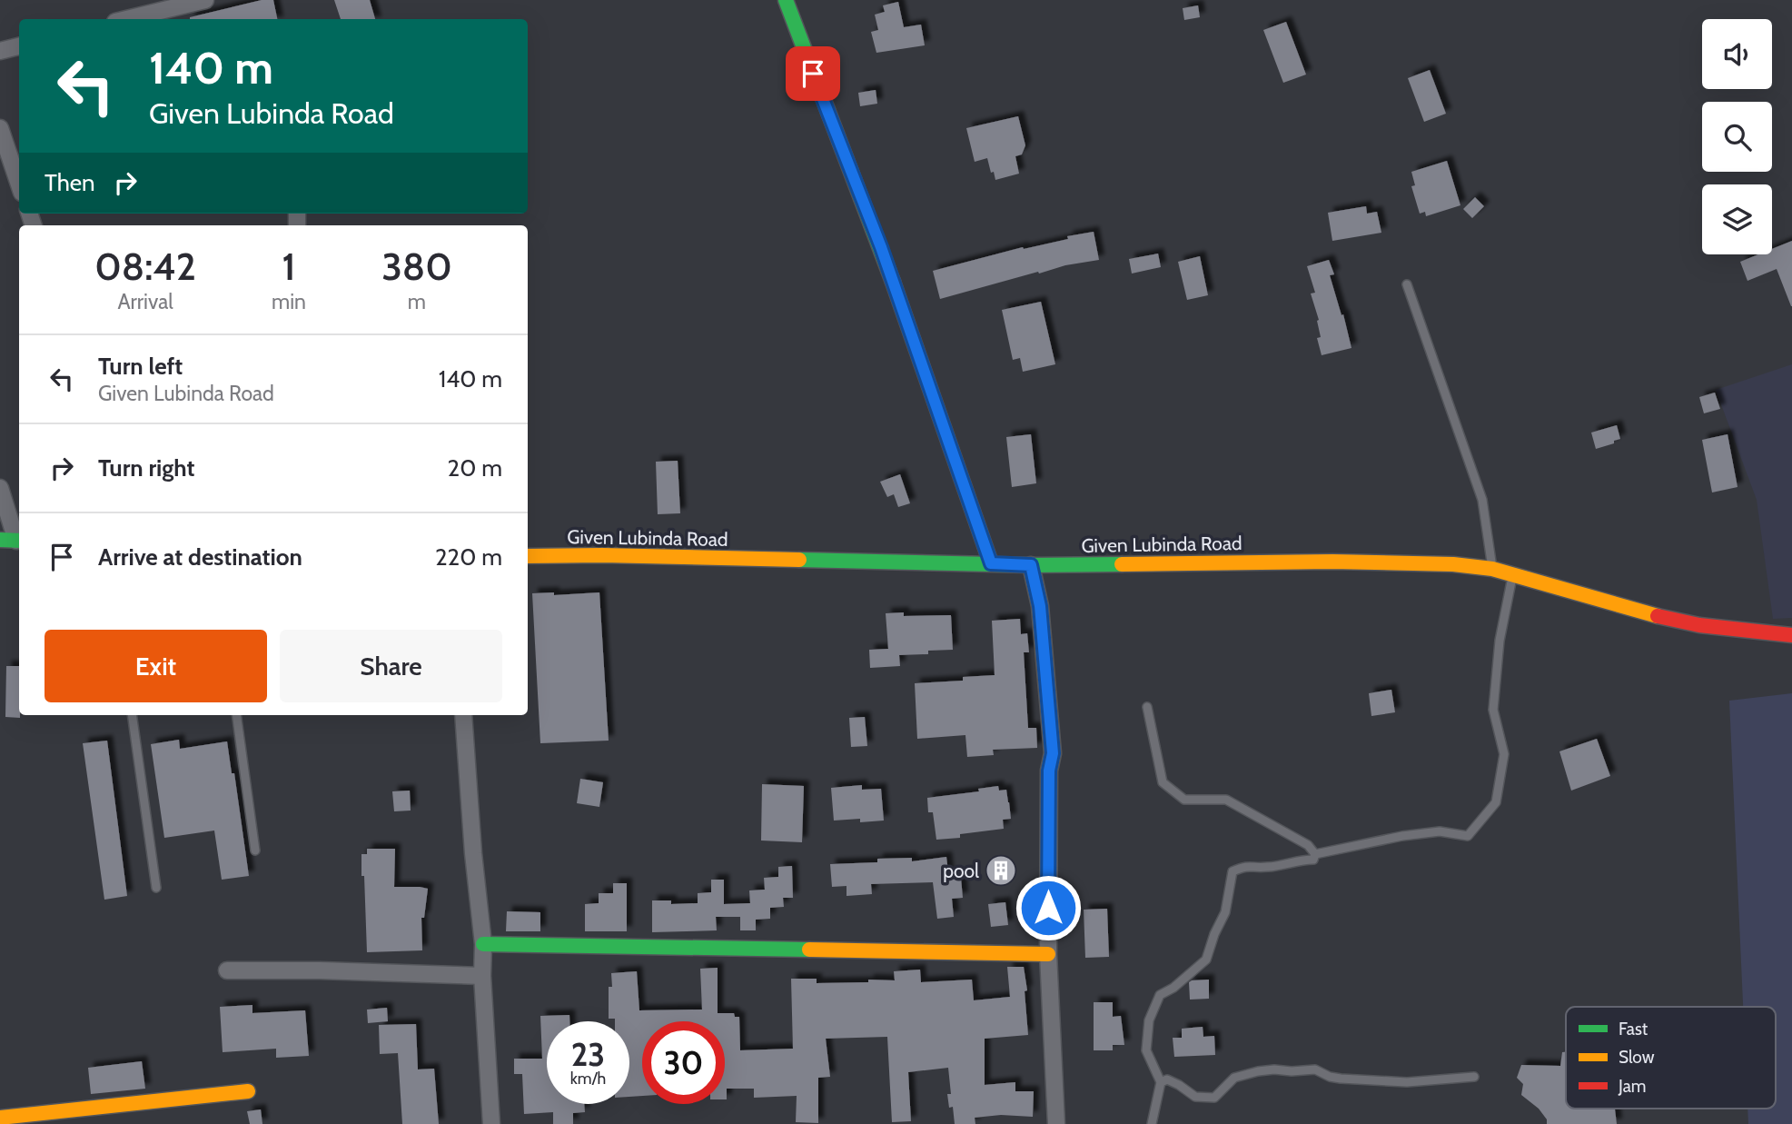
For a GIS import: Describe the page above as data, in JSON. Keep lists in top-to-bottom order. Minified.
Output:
{"streets":{"street":["Given Lubinda Road"]},"places":{"building":["pool"]},"legend":["Fast","Slow","Jam"],"page":{"turn":["140 m","Given Lubinda Road"],"then":"Then","eta":["08:42","Arrival","1","min","380","m"],"list":[{"name":"Turn left","note":"Given Lubinda Road","value":"140 m"},{"name":"Turn right","value":"20 m"},{"name":"Arrive at destination","value":"220 m"}],"buttons":["Exit","Share"],"speed":"23 km/h","limit":"30"}}
